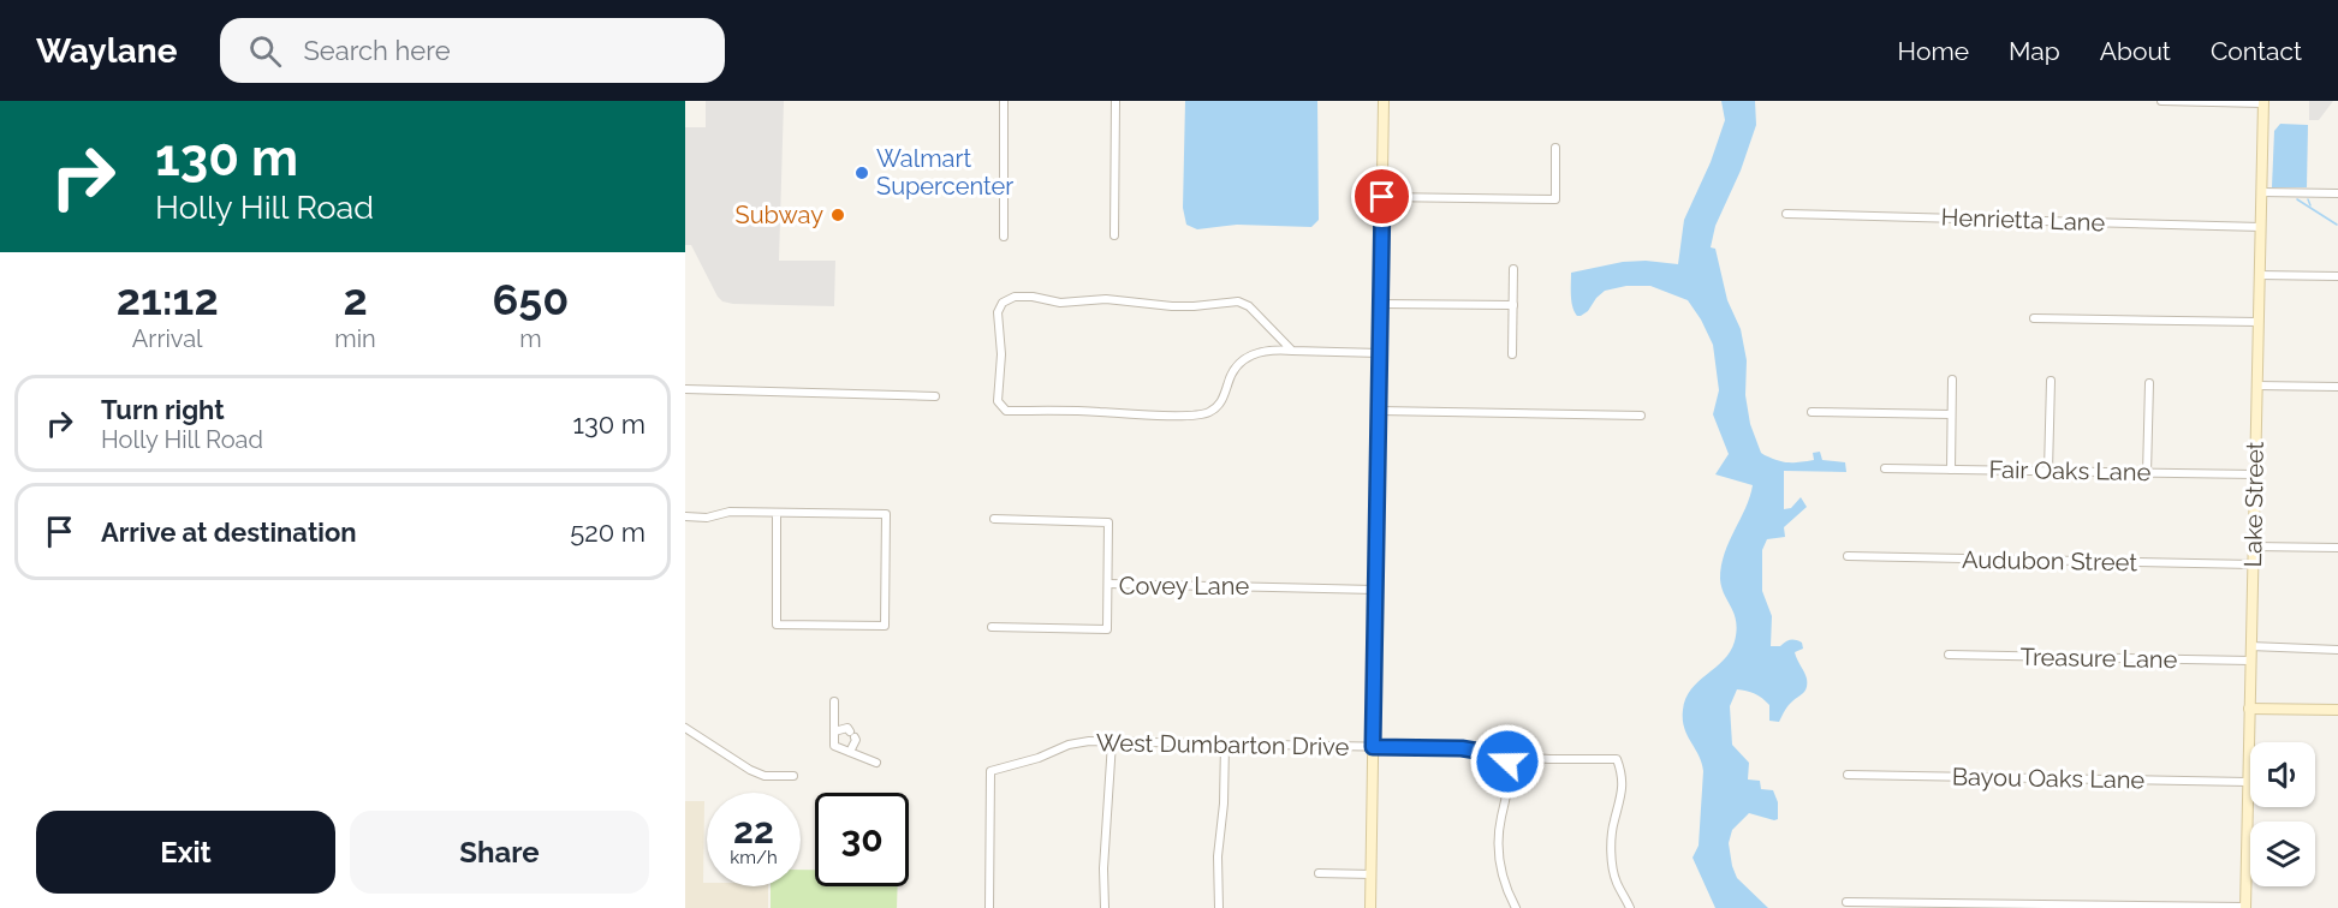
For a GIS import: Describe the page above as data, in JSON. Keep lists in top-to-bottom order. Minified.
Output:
{"streets":{"street":["Henrietta Lane","Fair Oaks Lane","Lake Street","Audubon Street","Covey Lane","Treasure Lane","West Dumbarton Drive","Bayou Oaks Lane"]},"crossings":[["Henrietta Lane","Lake Street"],["Fair Oaks Lane","Lake Street"],["Lake Street","Audubon Street"],["Lake Street","Treasure Lane"],["Lake Street","Bayou Oaks Lane"]],"places":["Walmart Supercenter","Subway"],"page":{"header":"Waylane","search":"Search here","nav":["Home","Map","About","Contact"],"turn":["130 m","Holly Hill Road"],"eta":["21:12","Arrival","2","min","650","m"],"list":[{"name":"Turn right","note":"Holly Hill Road","value":"130 m"},{"name":"Arrive at destination","value":"520 m"}],"speed":"22 km/h","limit":"30","buttons":["Exit","Share"]}}
